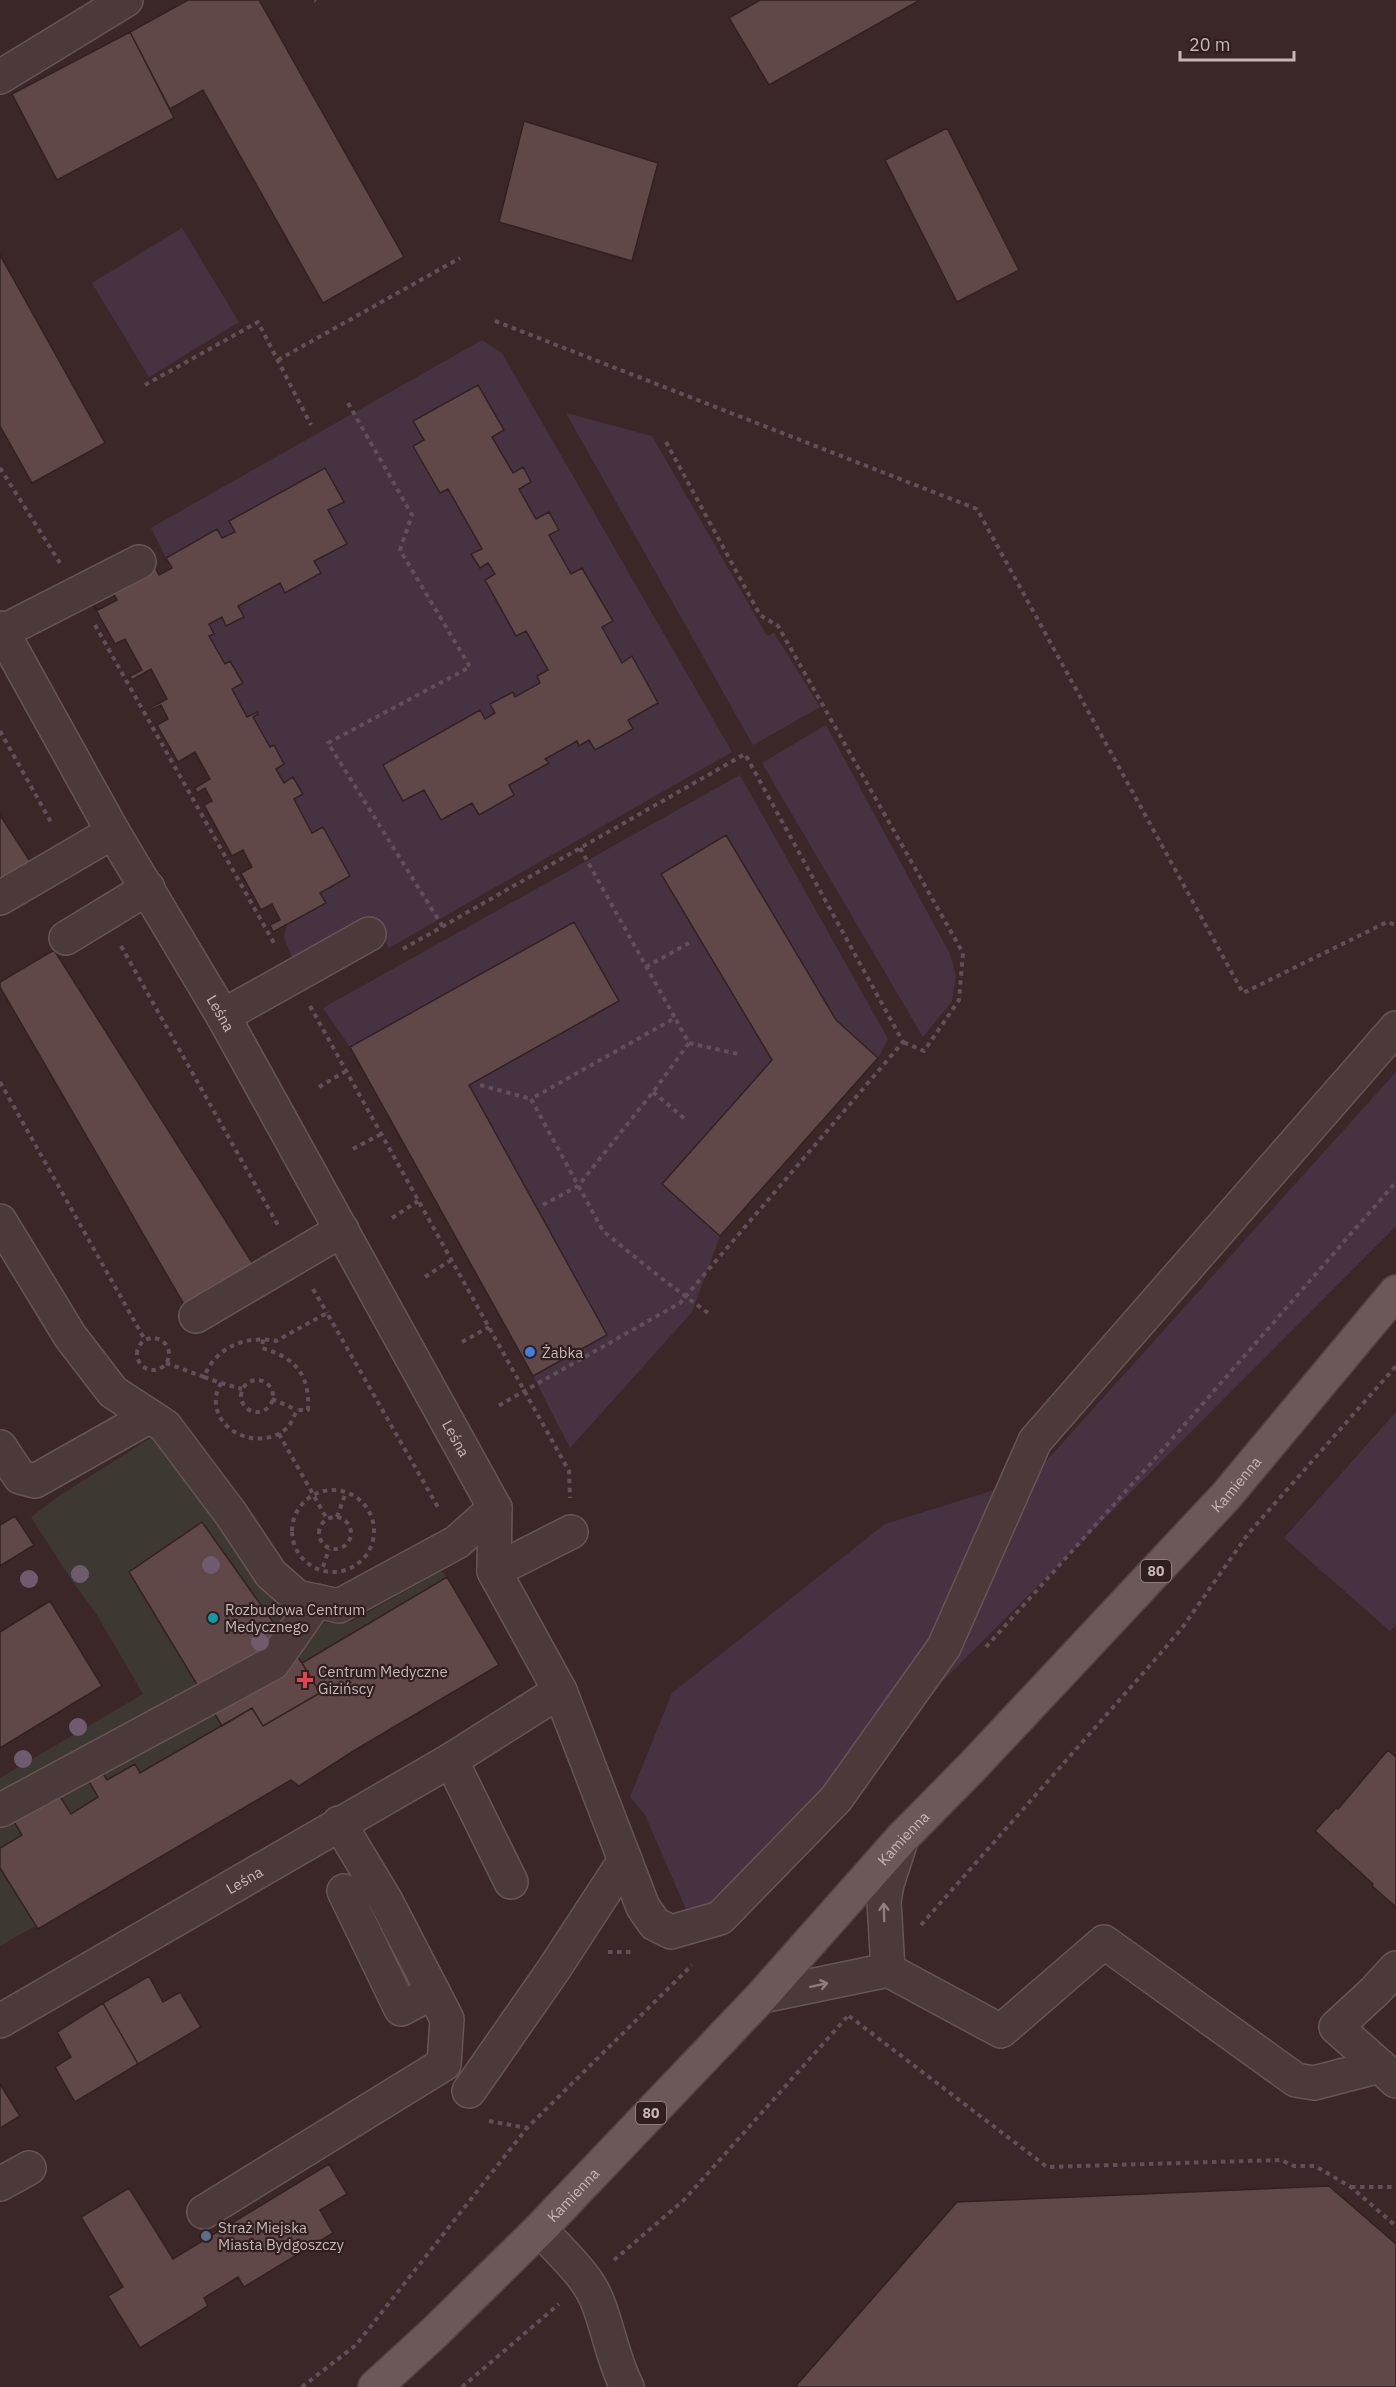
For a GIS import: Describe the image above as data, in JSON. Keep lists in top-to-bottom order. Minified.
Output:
{"streets":{"main road":["Kamienna","80"],"street":["Leśna"]},"places":{"other":["Żabka","Rozbudowa Centrum Medycznego","Straż Miejska Miasta Bydgoszczy"],"health":["Centrum Medyczne Gizińscy"]},"scale_bar":"20 m"}
